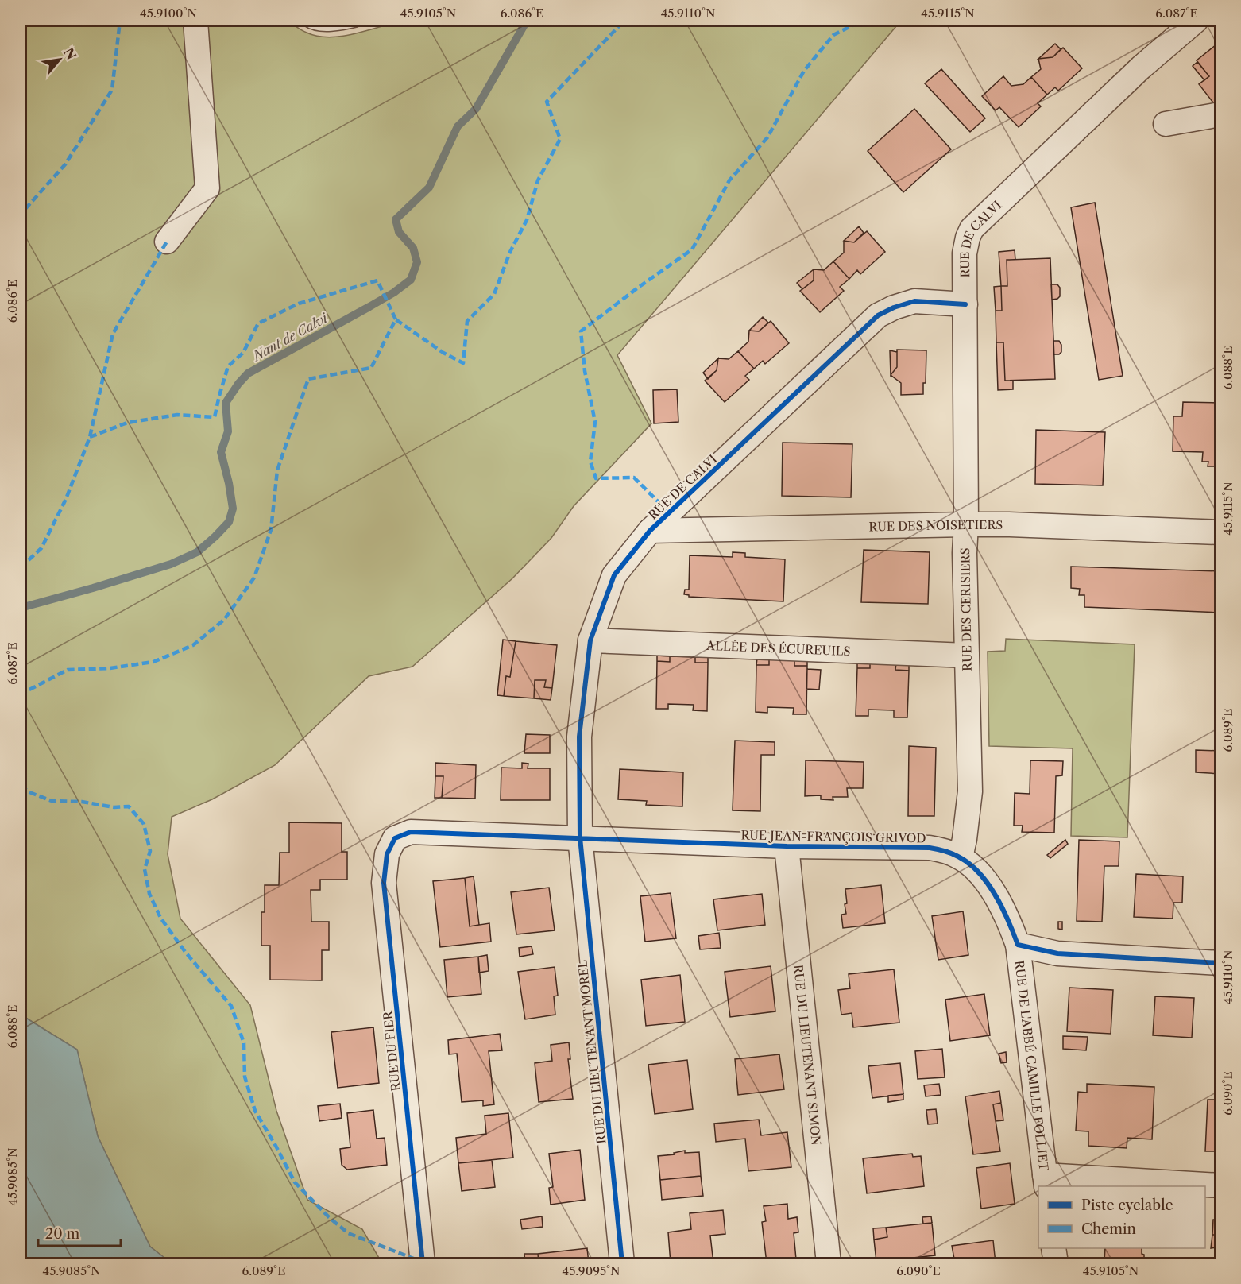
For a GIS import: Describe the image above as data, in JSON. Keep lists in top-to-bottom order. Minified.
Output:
{"streets":{"street":["RUE DE CALVI","RUE DES NOISETIERS","RUE DES CERISIERS","ALLÉE DES ÉCUREUILS","RUE JEAN-FRANÇOIS GRIVOD","RUE DU FIER","RUE DU LIEUTENANT MOREL","RUE DU LIEUTENANT SIMON","RUE DE L'ABBÉ CAMILLE FOLLIET"]},"crossings":[["RUE DE CALVI","RUE DES NOISETIERS"],["RUE DE CALVI","RUE DES CERISIERS"],["RUE DE CALVI","ALLÉE DES ÉCUREUILS"],["RUE DE CALVI","RUE JEAN-FRANÇOIS GRIVOD"],["RUE DE CALVI","RUE DU LIEUTENANT MOREL"],["RUE DES NOISETIERS","RUE DES CERISIERS"],["RUE DES CERISIERS","ALLÉE DES ÉCUREUILS"],["RUE DES CERISIERS","RUE JEAN-FRANÇOIS GRIVOD"],["RUE JEAN-FRANÇOIS GRIVOD","RUE DU FIER"],["RUE JEAN-FRANÇOIS GRIVOD","RUE DU LIEUTENANT MOREL"],["RUE JEAN-FRANÇOIS GRIVOD","RUE DU LIEUTENANT SIMON"],["RUE JEAN-FRANÇOIS GRIVOD","RUE DE L'ABBÉ CAMILLE FOLLIET"]],"water":["Nant de Calvi"],"legend":["Piste cyclable","Chemin"],"scale_bar":"20 m","north":"top right","coordinates":["45.9100°N","45.9105°N","6.086°E","45.9110°N","45.9115°N","6.087°E","6.088°E","6.089°E","6.090°E","45.9085°N","45.9095°N"]}
